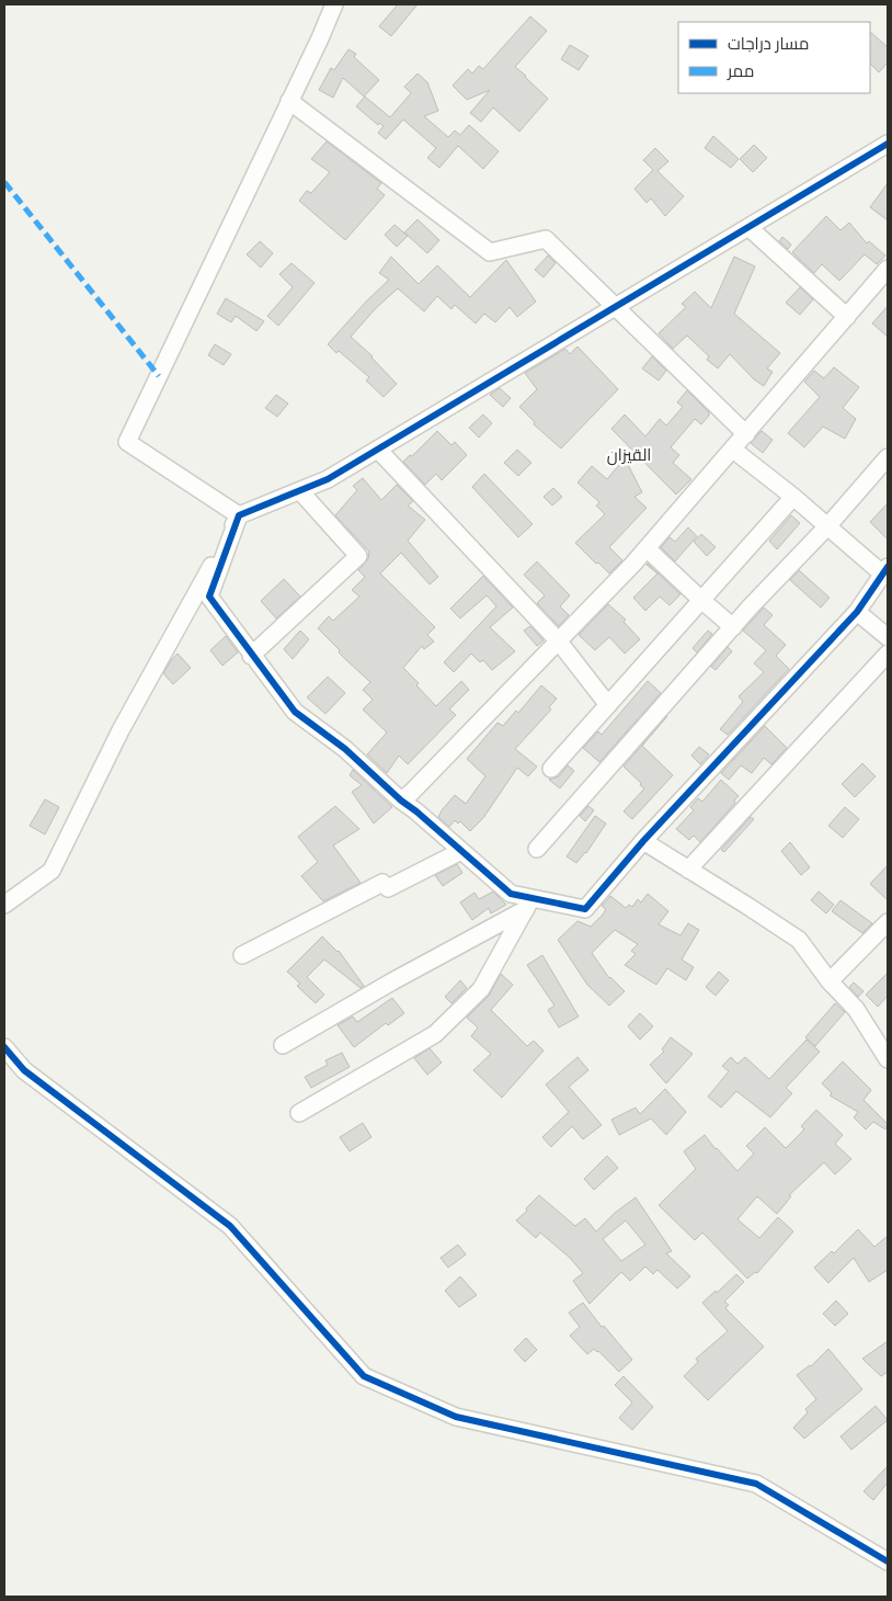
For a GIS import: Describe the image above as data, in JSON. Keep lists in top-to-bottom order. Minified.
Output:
{"districts":["القيزان"],"legend":["مسار دراجات","ممر"]}
